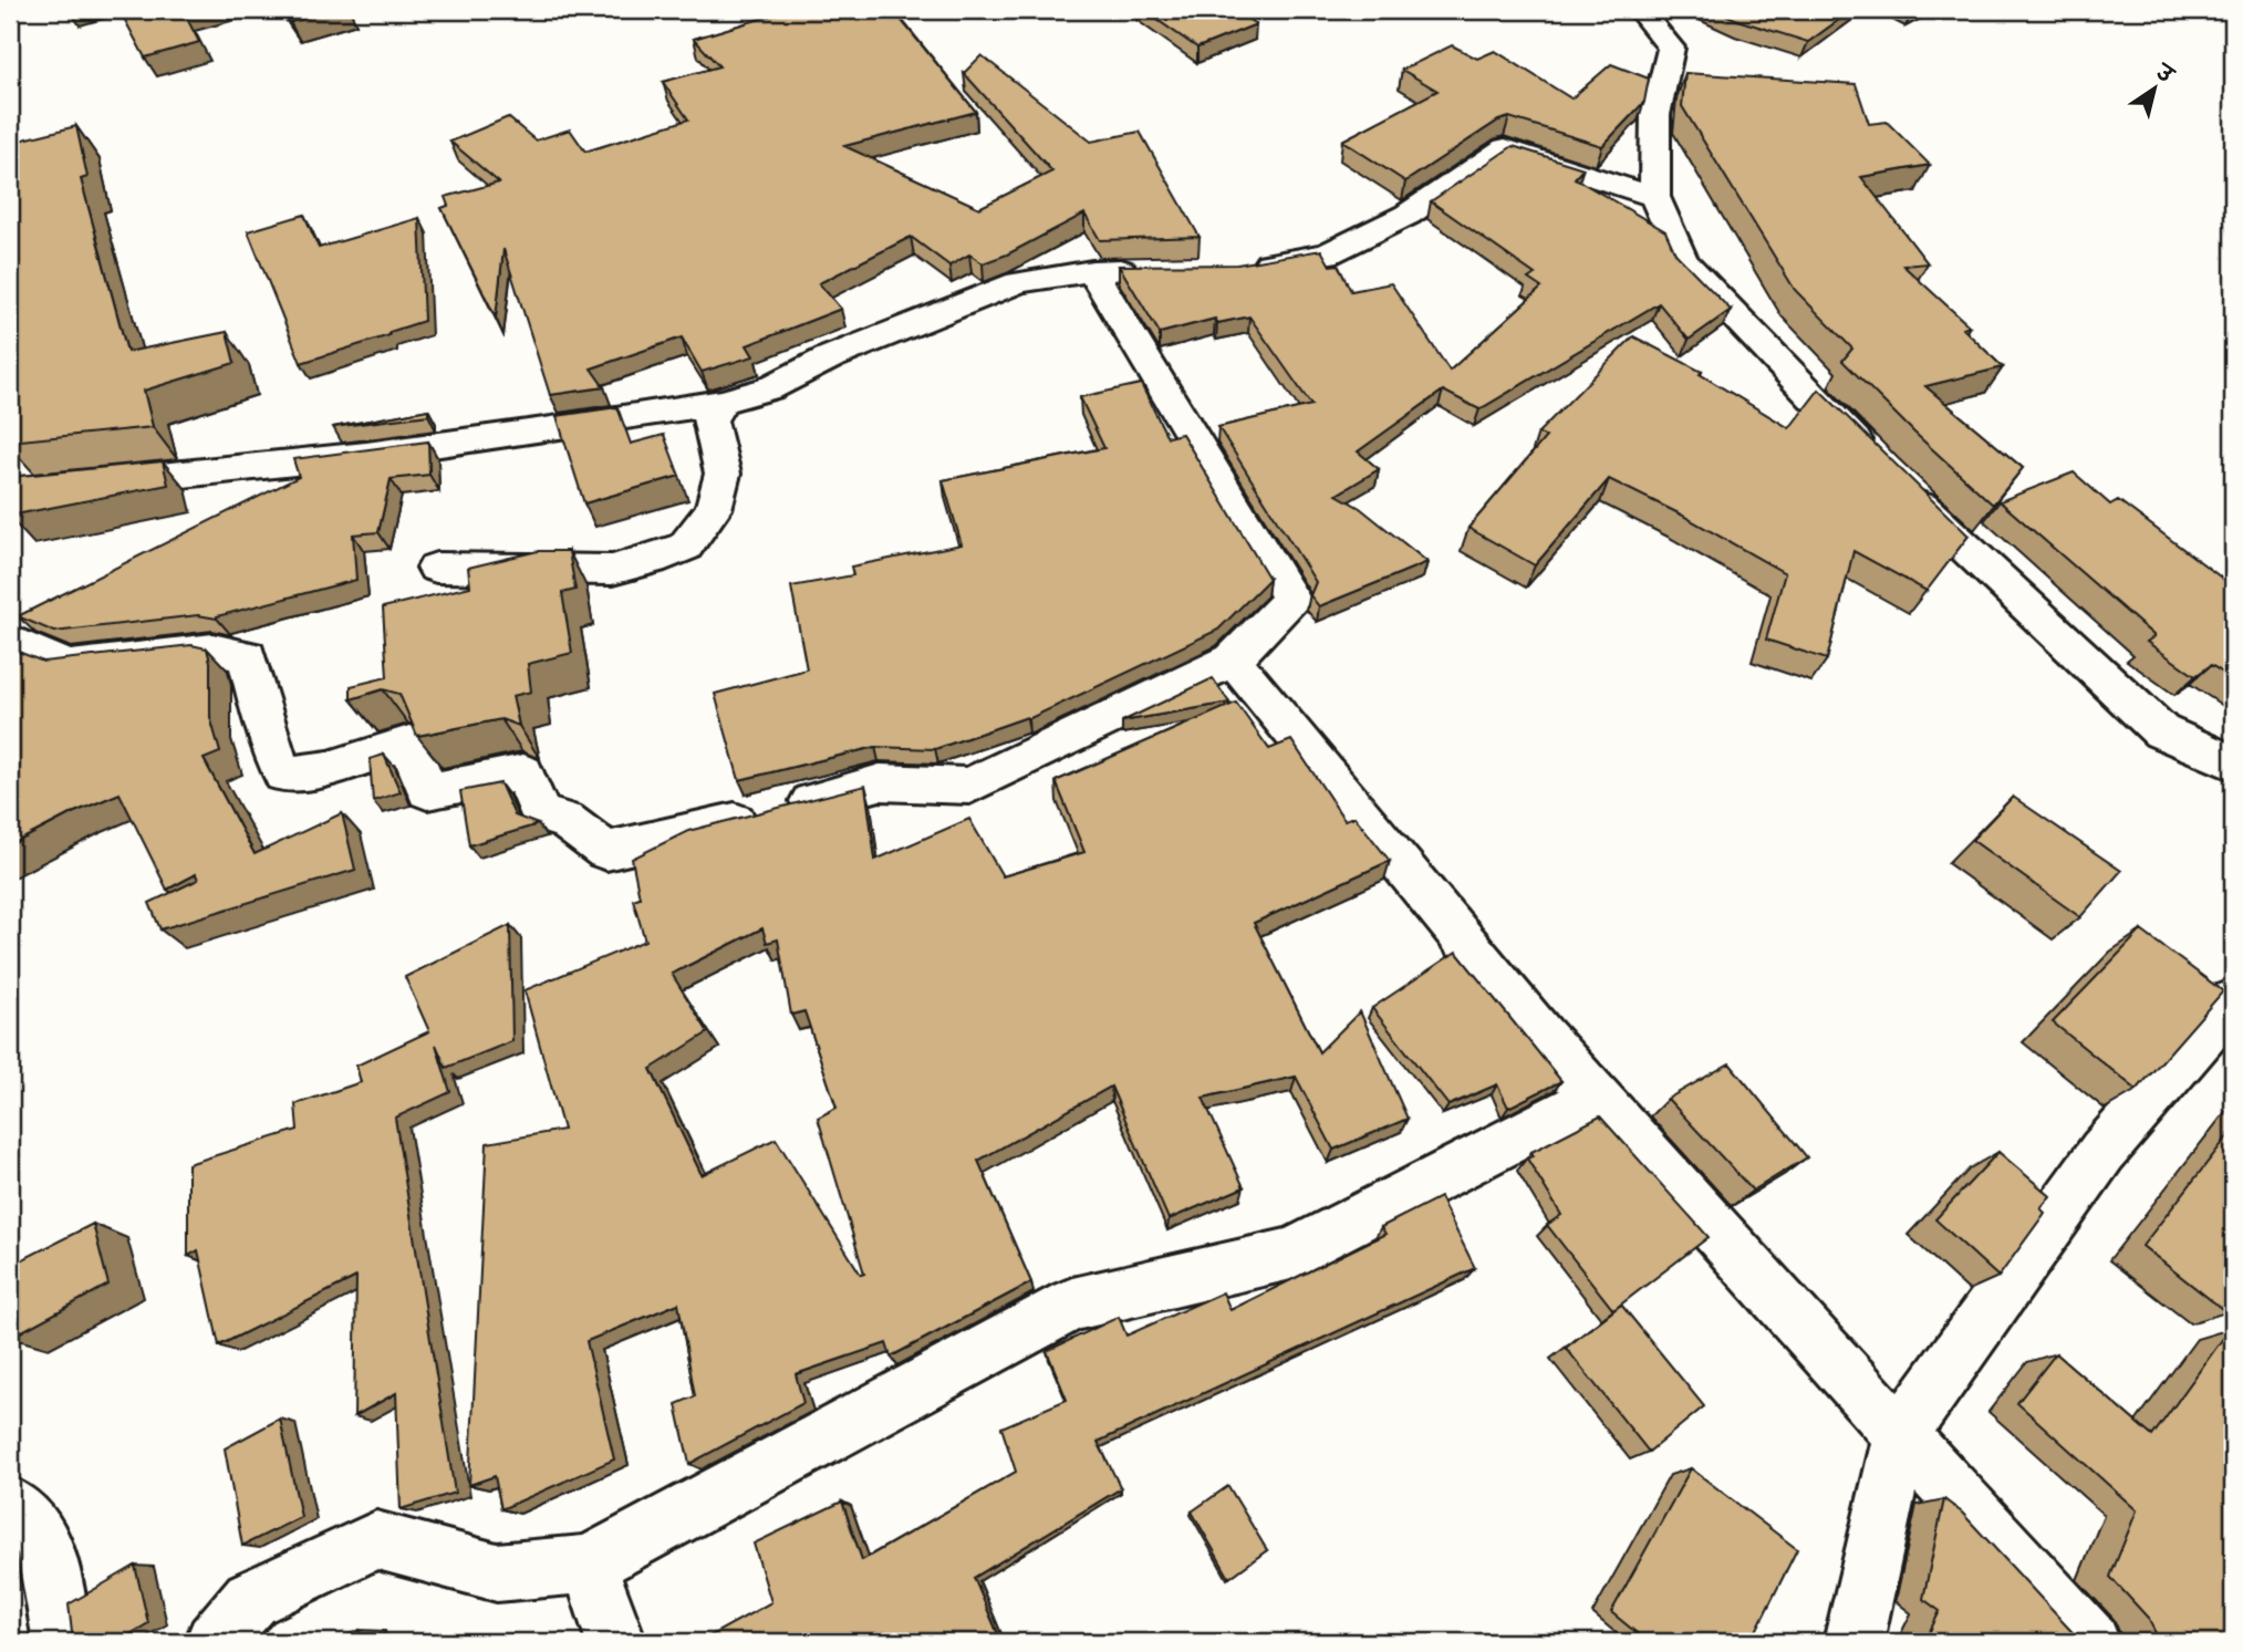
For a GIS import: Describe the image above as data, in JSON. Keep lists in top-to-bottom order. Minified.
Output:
{"north":"top right"}
